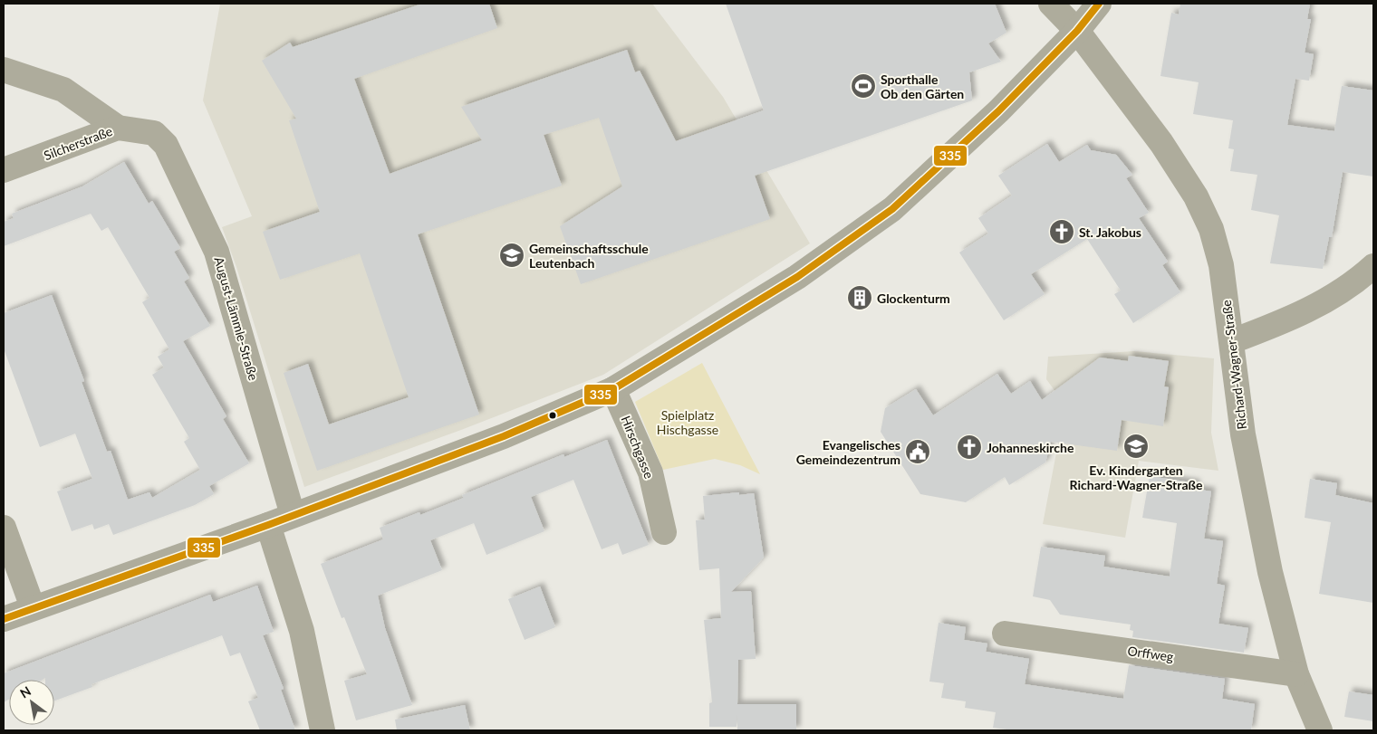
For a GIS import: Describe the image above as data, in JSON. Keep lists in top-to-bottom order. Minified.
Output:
{"streets":{"street":["Silcherstraße","August-Lämmle-Straße","Richard-Wagner-Straße","Hirschgasse","Orffweg"]},"crossings":[["Silcherstraße","August-Lämmle-Straße"],["Richard-Wagner-Straße","Orffweg"]],"parks":["Spielplatz Hischgasse"],"places":{"sports":["Sporthalle Ob den Gärten"],"church":["St. Jakobus","Johanneskirche"],"school or university":["Gemeinschaftsschule Leutenbach","Ev. Kindergarten Richard-Wagner-Straße"],"building":["Glockenturm"],"public building":["Evangelisches Gemeindezentrum"]},"lines":["transit line 335"],"north":"top left"}
